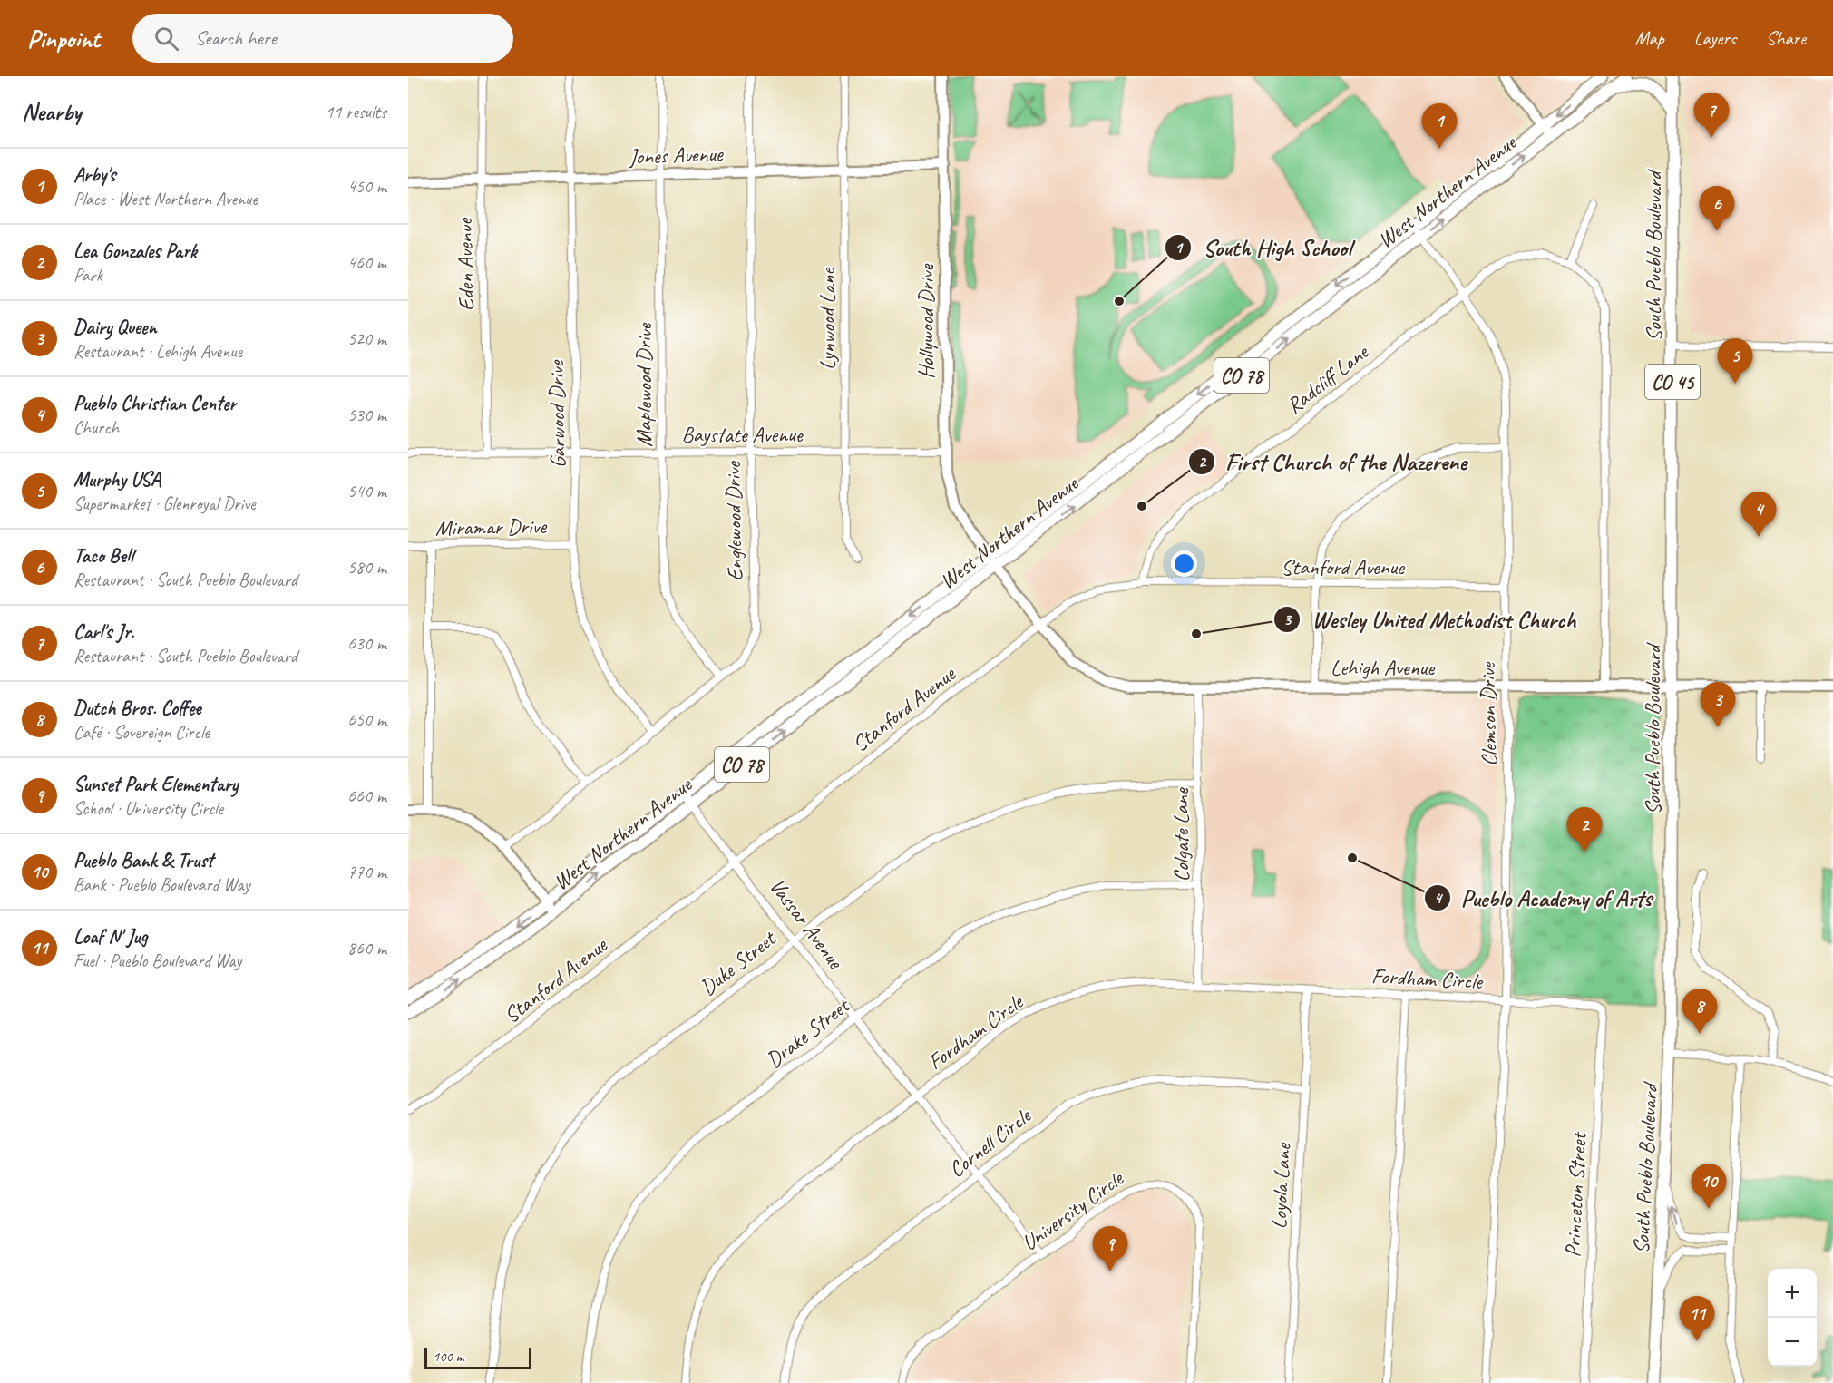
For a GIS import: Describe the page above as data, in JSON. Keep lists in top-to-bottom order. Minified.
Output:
{"streets":{"main road":["West Northern Avenue","South Pueblo Boulevard","CO 78","CO 45"],"street":["Jones Avenue","Eden Avenue","Lynwood Lane","Hollywood Drive","Radcliff Lane","Maplewood Drive","Garwood Drive","Baystate Avenue","Englewood Drive","Miramar Drive","Stanford Avenue","Lehigh Avenue","Clemson Drive","Colgate Lane","Vassar Avenue","Duke Street","Fordham Circle","Drake Street","Cornell Circle","Loyola Lane","Princeton Street","University Circle"]},"crossings":[["Jones Avenue","Eden Avenue"],["Jones Avenue","Lynwood Lane"],["Jones Avenue","Hollywood Drive"],["Jones Avenue","Maplewood Drive"],["Jones Avenue","Garwood Drive"],["Jones Avenue","Englewood Drive"],["West Northern Avenue","Hollywood Drive"],["West Northern Avenue","Lehigh Avenue"],["West Northern Avenue","Clemson Drive"],["West Northern Avenue","Vassar Avenue"],["South Pueblo Boulevard","Lehigh Avenue"],["Eden Avenue","Baystate Avenue"],["Lynwood Lane","Baystate Avenue"],["Hollywood Drive","Baystate Avenue"],["Hollywood Drive","Lehigh Avenue"],["Radcliff Lane","Stanford Avenue"],["Radcliff Lane","Lehigh Avenue"],["Radcliff Lane","Clemson Drive"],["Maplewood Drive","Baystate Avenue"],["Maplewood Drive","Englewood Drive"],["Garwood Drive","Baystate Avenue"],["Garwood Drive","Englewood Drive"],["Garwood Drive","Miramar Drive"],["Baystate Avenue","Englewood Drive"],["Stanford Avenue","Lehigh Avenue"],["Stanford Avenue","Clemson Drive"],["Stanford Avenue","Vassar Avenue"],["Lehigh Avenue","Clemson Drive"],["Lehigh Avenue","Colgate Lane"],["Clemson Drive","Fordham Circle"],["Colgate Lane","Duke Street"],["Colgate Lane","Fordham Circle"],["Colgate Lane","Drake Street"],["Vassar Avenue","Duke Street"],["Vassar Avenue","Fordham Circle"],["Vassar Avenue","Drake Street"],["Vassar Avenue","Cornell Circle"],["Vassar Avenue","University Circle"],["Fordham Circle","Loyola Lane"],["Fordham Circle","Princeton Street"],["Cornell Circle","Loyola Lane"]],"places":["South High School","First Church of the Nazerene","Wesley United Methodist Church","Pueblo Academy of Arts"],"scale_bar":"100 m","page":{"header":"Pinpoint","search":"Search here","nav":["Map","Layers","Share"],"heading":["Nearby","11 results"],"pins":["7","1","6","5","4","3","2","8","10","9","11"],"list":[{"mark":"1","name":"Arby's","note":"Place · West Northern Avenue","value":"450 m"},{"mark":"2","name":"Lea Gonzales Park","note":"Park","value":"460 m"},{"mark":"3","name":"Dairy Queen","note":"Restaurant · Lehigh Avenue","value":"520 m"},{"mark":"4","name":"Pueblo Christian Center","note":"Church","value":"530 m"},{"mark":"5","name":"Murphy USA","note":"Supermarket · Glenroyal Drive","value":"540 m"},{"mark":"6","name":"Taco Bell","note":"Restaurant · South Pueblo Boulevard","value":"580 m"},{"mark":"7","name":"Carl's Jr.","note":"Restaurant · South Pueblo Boulevard","value":"630 m"},{"mark":"8","name":"Dutch Bros. Coffee","note":"Café · Sovereign Circle","value":"650 m"},{"mark":"9","name":"Sunset Park Elementary","note":"School · University Circle","value":"660 m"},{"mark":"10","name":"Pueblo Bank & Trust","note":"Bank · Pueblo Boulevard Way","value":"770 m"},{"mark":"11","name":"Loaf N' Jug","note":"Fuel · Pueblo Boulevard Way","value":"860 m"}],"map_buttons":["+","−"],"scale":"100 m"}}
